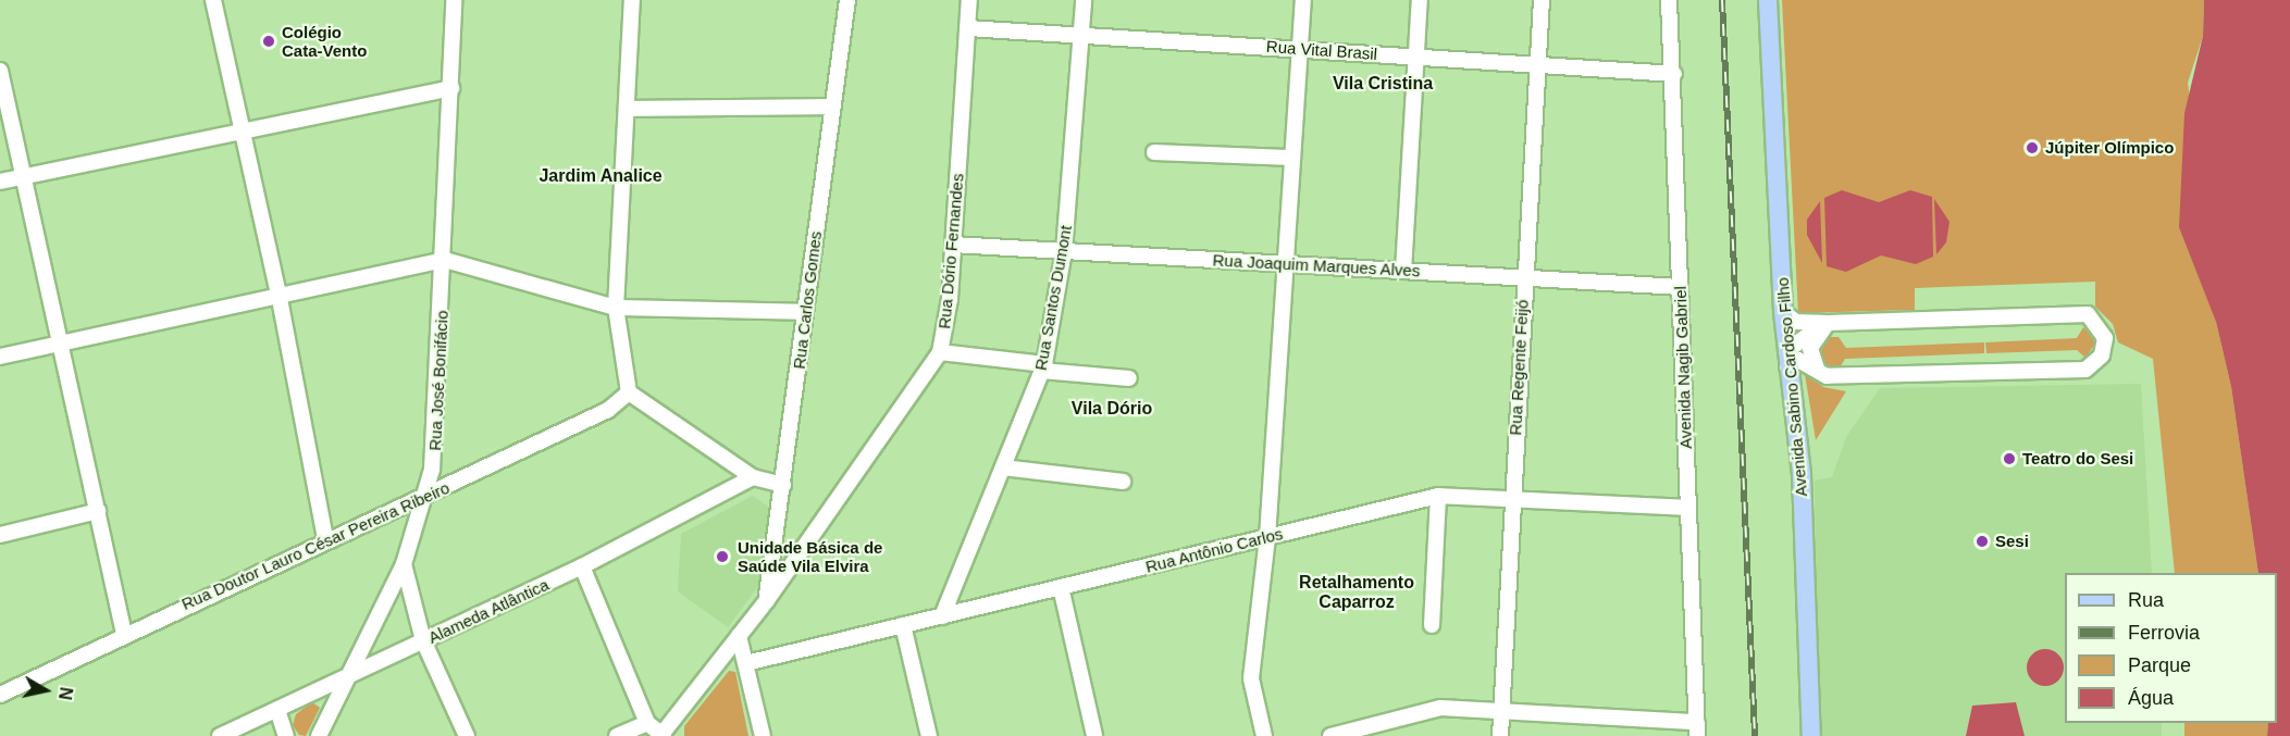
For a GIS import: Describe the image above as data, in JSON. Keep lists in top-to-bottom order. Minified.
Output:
{"streets":{"main road":["Avenida Sabino Cardoso Filho"],"street":["Rua Vital Brasil","Rua Dório Fernandes","Rua Joaquim Marques Alves","Rua Santos Dumont","Rua Carlos Gomes","Rua Regente Feijó","Avenida Nagib Gabriel","Rua José Bonifácio","Rua Doutor Lauro César Pereira Ribeiro","Rua Antônio Carlos","Alameda Atlântica"]},"crossings":[["Rua Vital Brasil","Rua Dório Fernandes"],["Rua Vital Brasil","Rua Santos Dumont"],["Rua Vital Brasil","Rua Regente Feijó"],["Rua Vital Brasil","Avenida Nagib Gabriel"],["Rua Dório Fernandes","Rua Joaquim Marques Alves"],["Rua Dório Fernandes","Rua Carlos Gomes"],["Rua Joaquim Marques Alves","Rua Santos Dumont"],["Rua Joaquim Marques Alves","Rua Regente Feijó"],["Rua Joaquim Marques Alves","Avenida Nagib Gabriel"],["Rua Santos Dumont","Rua Antônio Carlos"],["Rua Regente Feijó","Rua Antônio Carlos"],["Avenida Nagib Gabriel","Rua Antônio Carlos"],["Rua José Bonifácio","Rua Doutor Lauro César Pereira Ribeiro"],["Rua José Bonifácio","Alameda Atlântica"]],"districts":["Vila Cristina","Jardim Analice","Vila Dório","Retalhamento Caparroz"],"places":["Colégio Cata-Vento","Júpiter Olímpico","Teatro do Sesi","Sesi","Unidade Básica de Saúde Vila Elvira"],"legend":["Rua","Ferrovia","Parque","Água"],"north":"right"}
